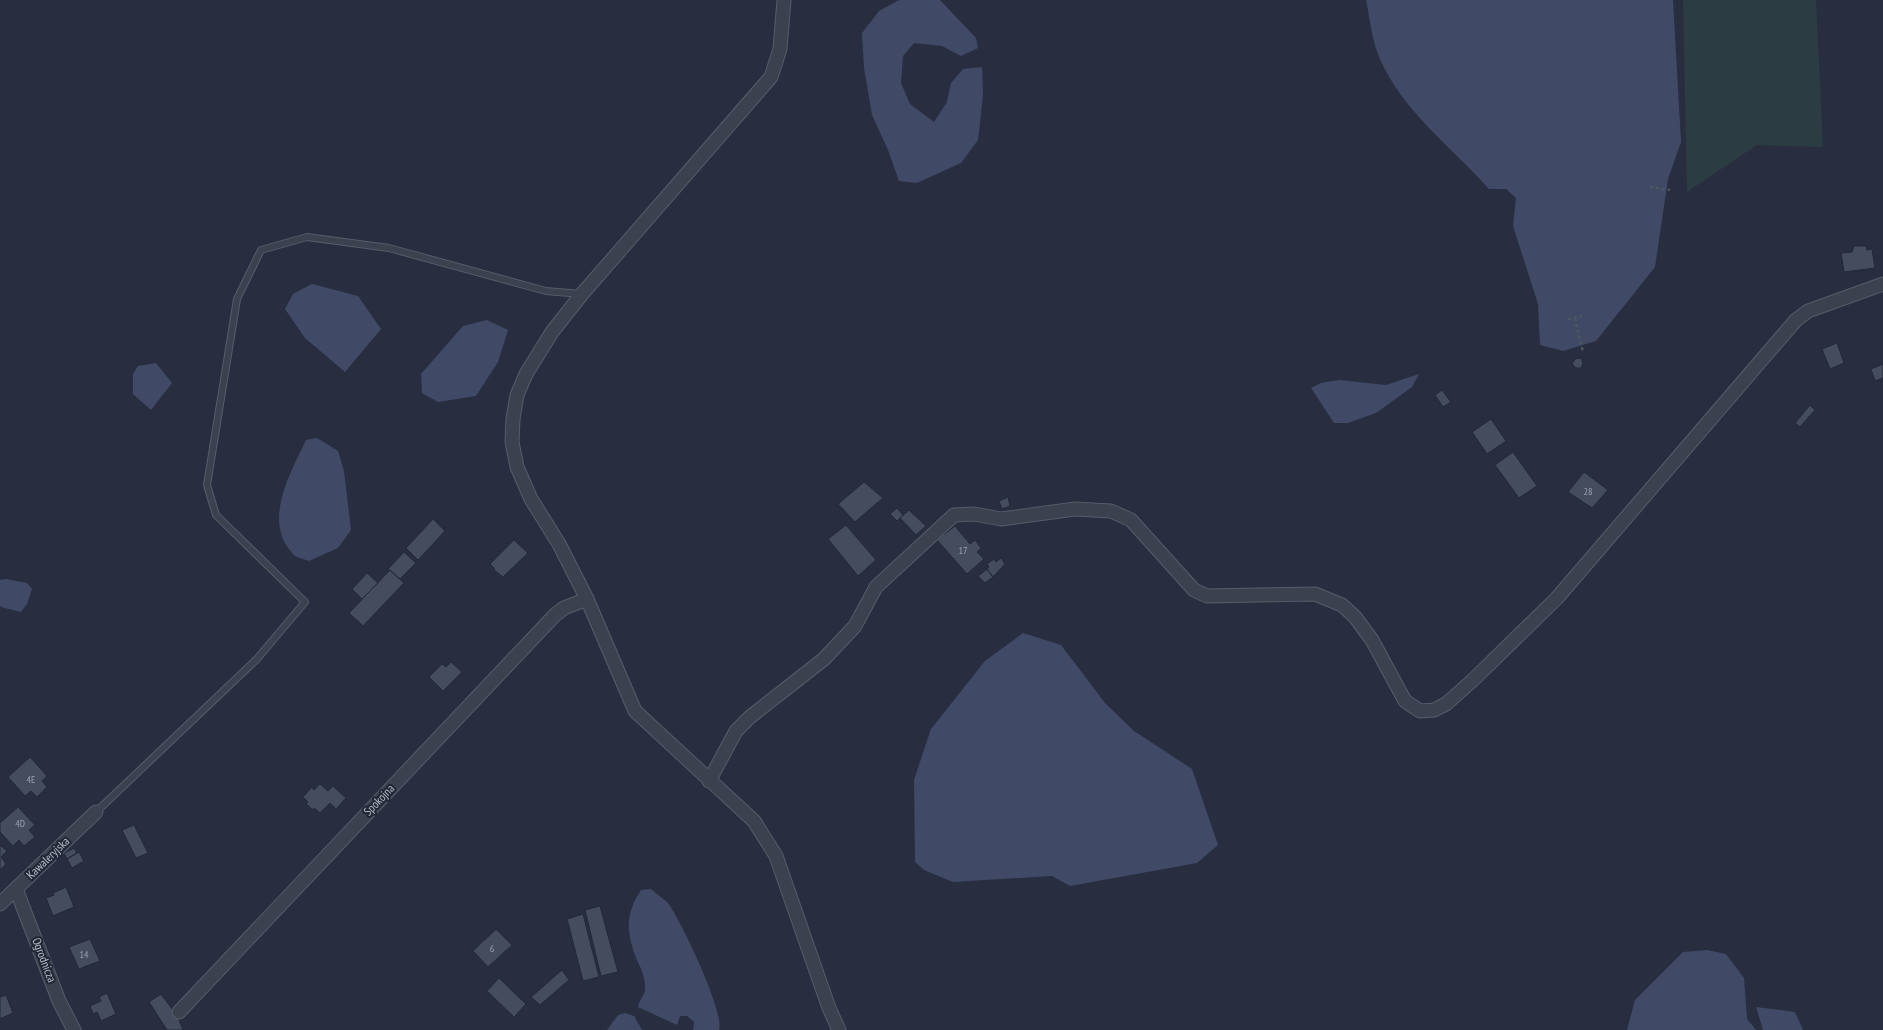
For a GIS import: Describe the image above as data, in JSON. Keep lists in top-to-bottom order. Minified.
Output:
{"streets":{"street":["Spokojna","Kawaleryjska","Ogrodnicza"]},"crossings":[["Kawaleryjska","Ogrodnicza"]],"house_numbers":["28","17","4E","4D","6","14"]}
